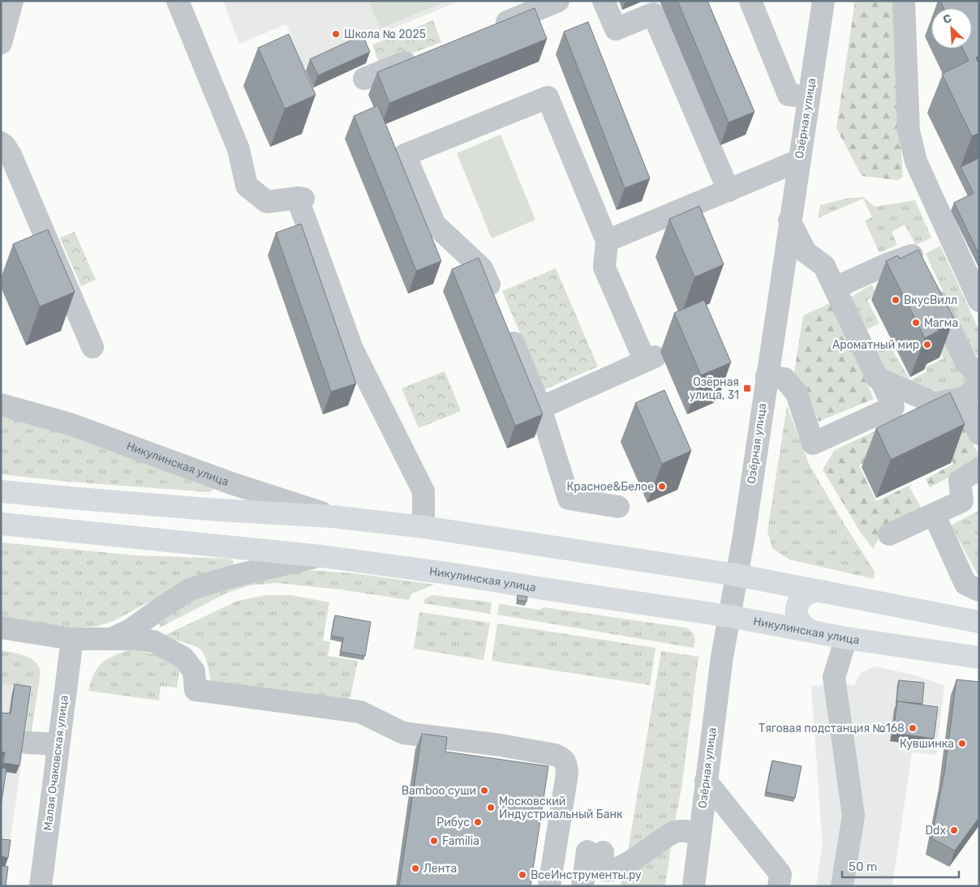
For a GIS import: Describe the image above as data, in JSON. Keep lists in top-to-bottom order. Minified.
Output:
{"streets":{"main road":["Никулинская улица"],"street":["Озёрная улица","Малая Очаковская улица"]},"crossings":[["Озёрная улица","Никулинская улица"],["Никулинская улица","Малая Очаковская улица"]],"places":{"other":["Школа № 2025","ВкусВилл","Магма","Ароматный мир","Красное&Белое","Тяговая подстанция №168","Кувшинка","Bamboo суши","Московский Индустриальный Банк","Рибус","Ddx","Familia","Лента","ВсеИнструменты.ру"],"transit":["Озёрная улица, 31"]},"scale_bar":"50 m","north":"top left"}
